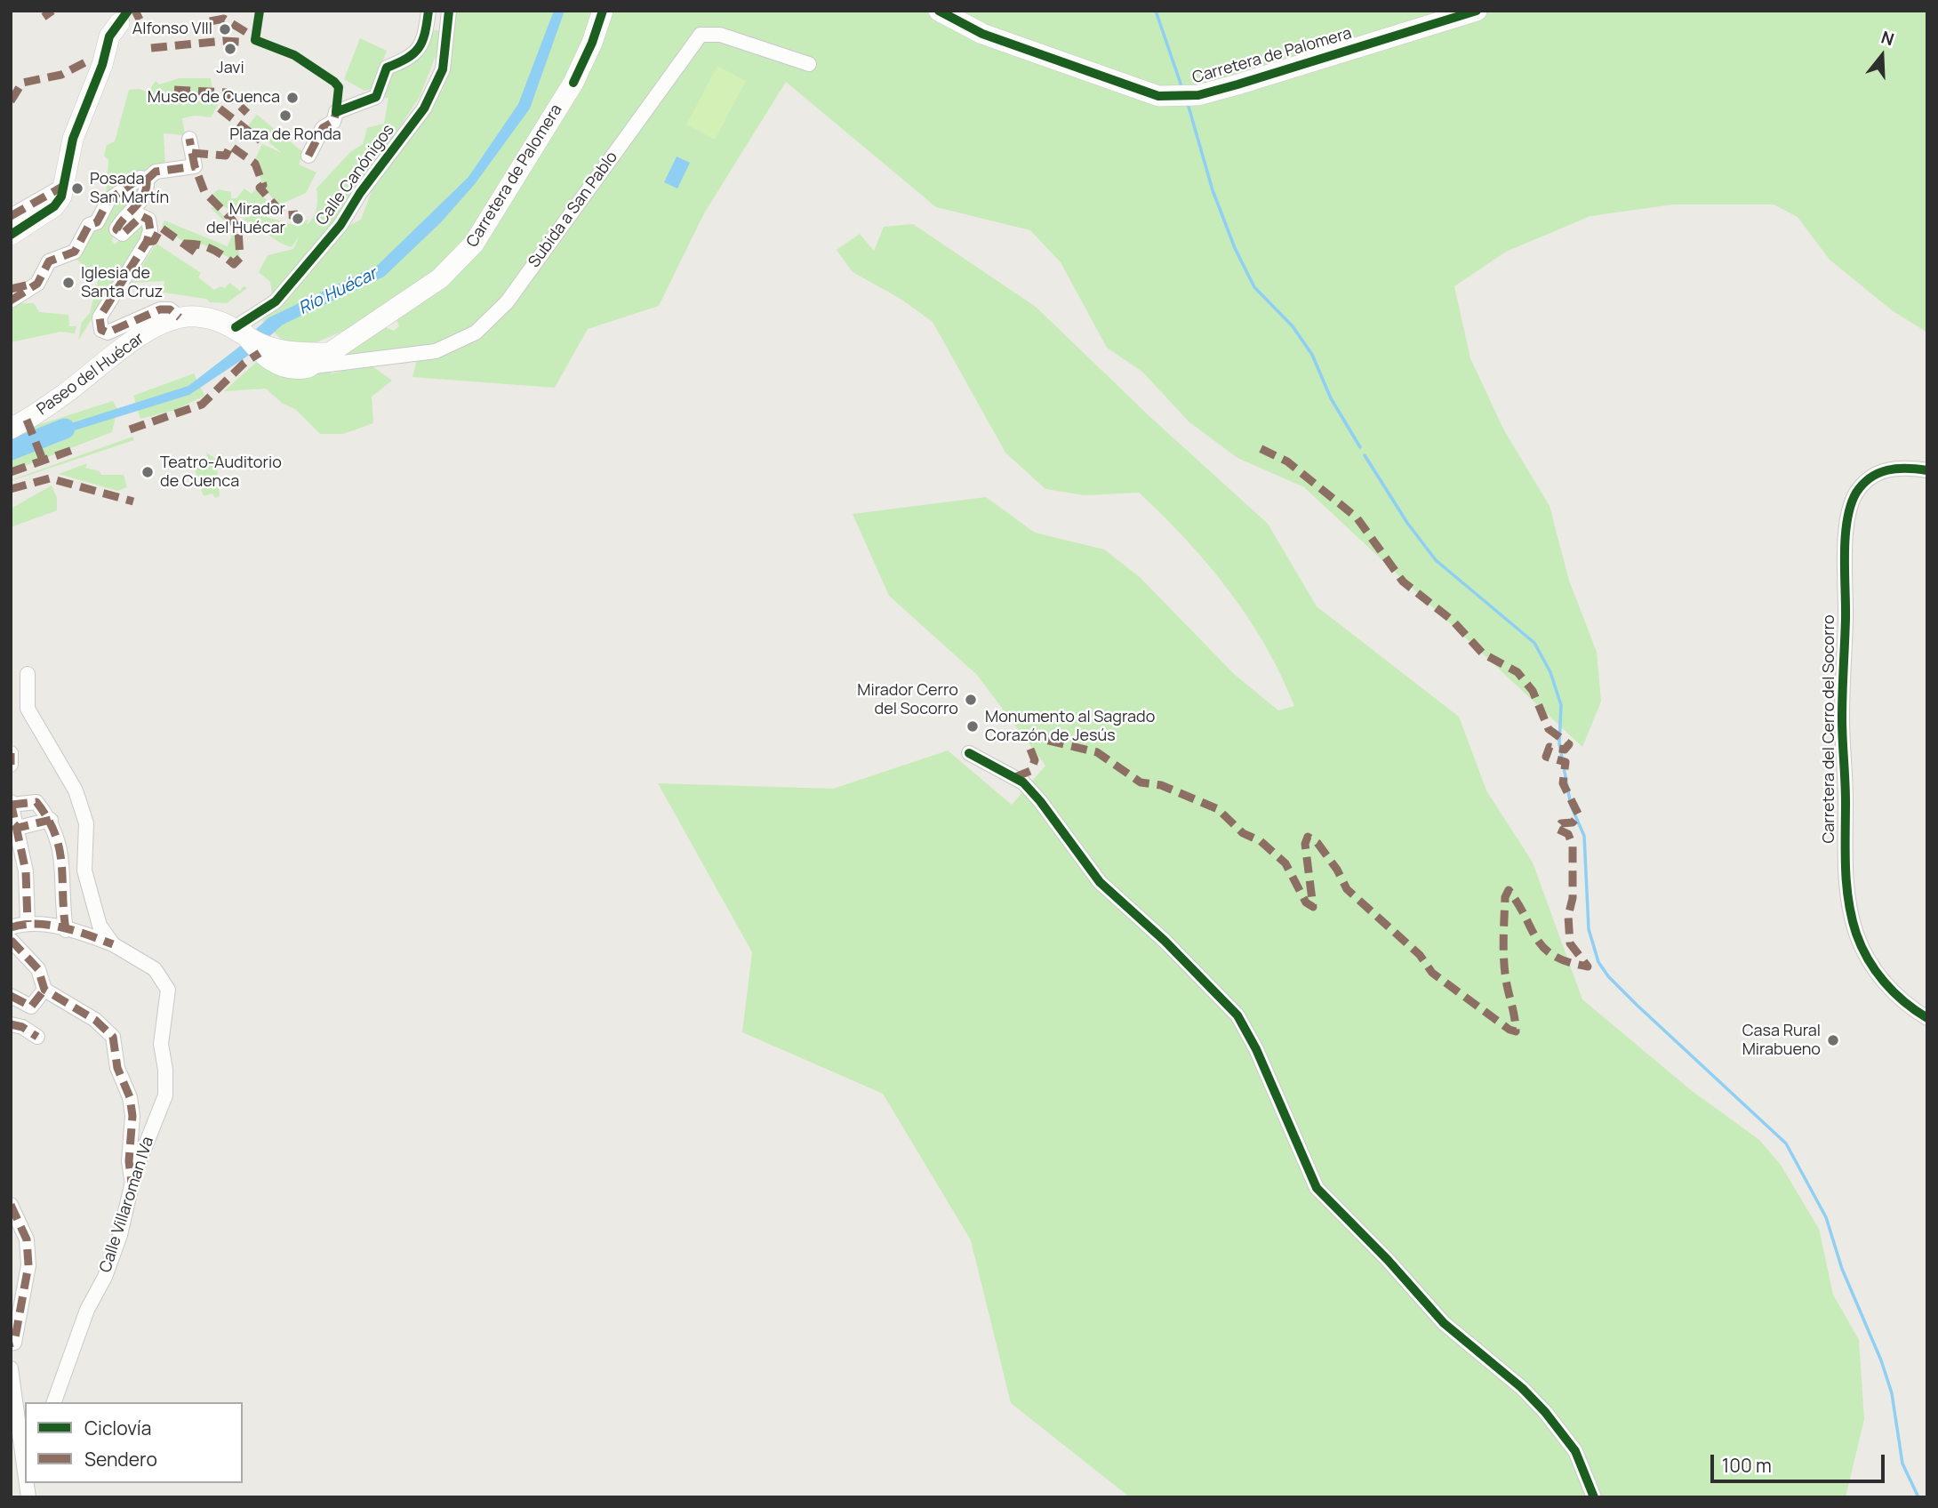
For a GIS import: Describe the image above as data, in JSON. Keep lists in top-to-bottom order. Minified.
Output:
{"streets":{"street":["Carretera de Palomera","Calle Canónigos","Subida a San Pablo","Paseo del Huécar","Carretera del Cerro del Socorro","Calle Villaroman IVa"]},"water":["Río Huécar"],"places":["Alfonso VIII","Javi","Museo de Cuenca","Plaza de Ronda","Posada San Martín","Mirador del Huécar","Iglesia de Santa Cruz","Teatro-Auditorio de Cuenca","Mirador Cerro del Socorro","Monumento al Sagrado Corazón de Jesús","Casa Rural Mirabueno"],"legend":["Ciclovía","Sendero"],"scale_bar":"100 m","north":"top"}
